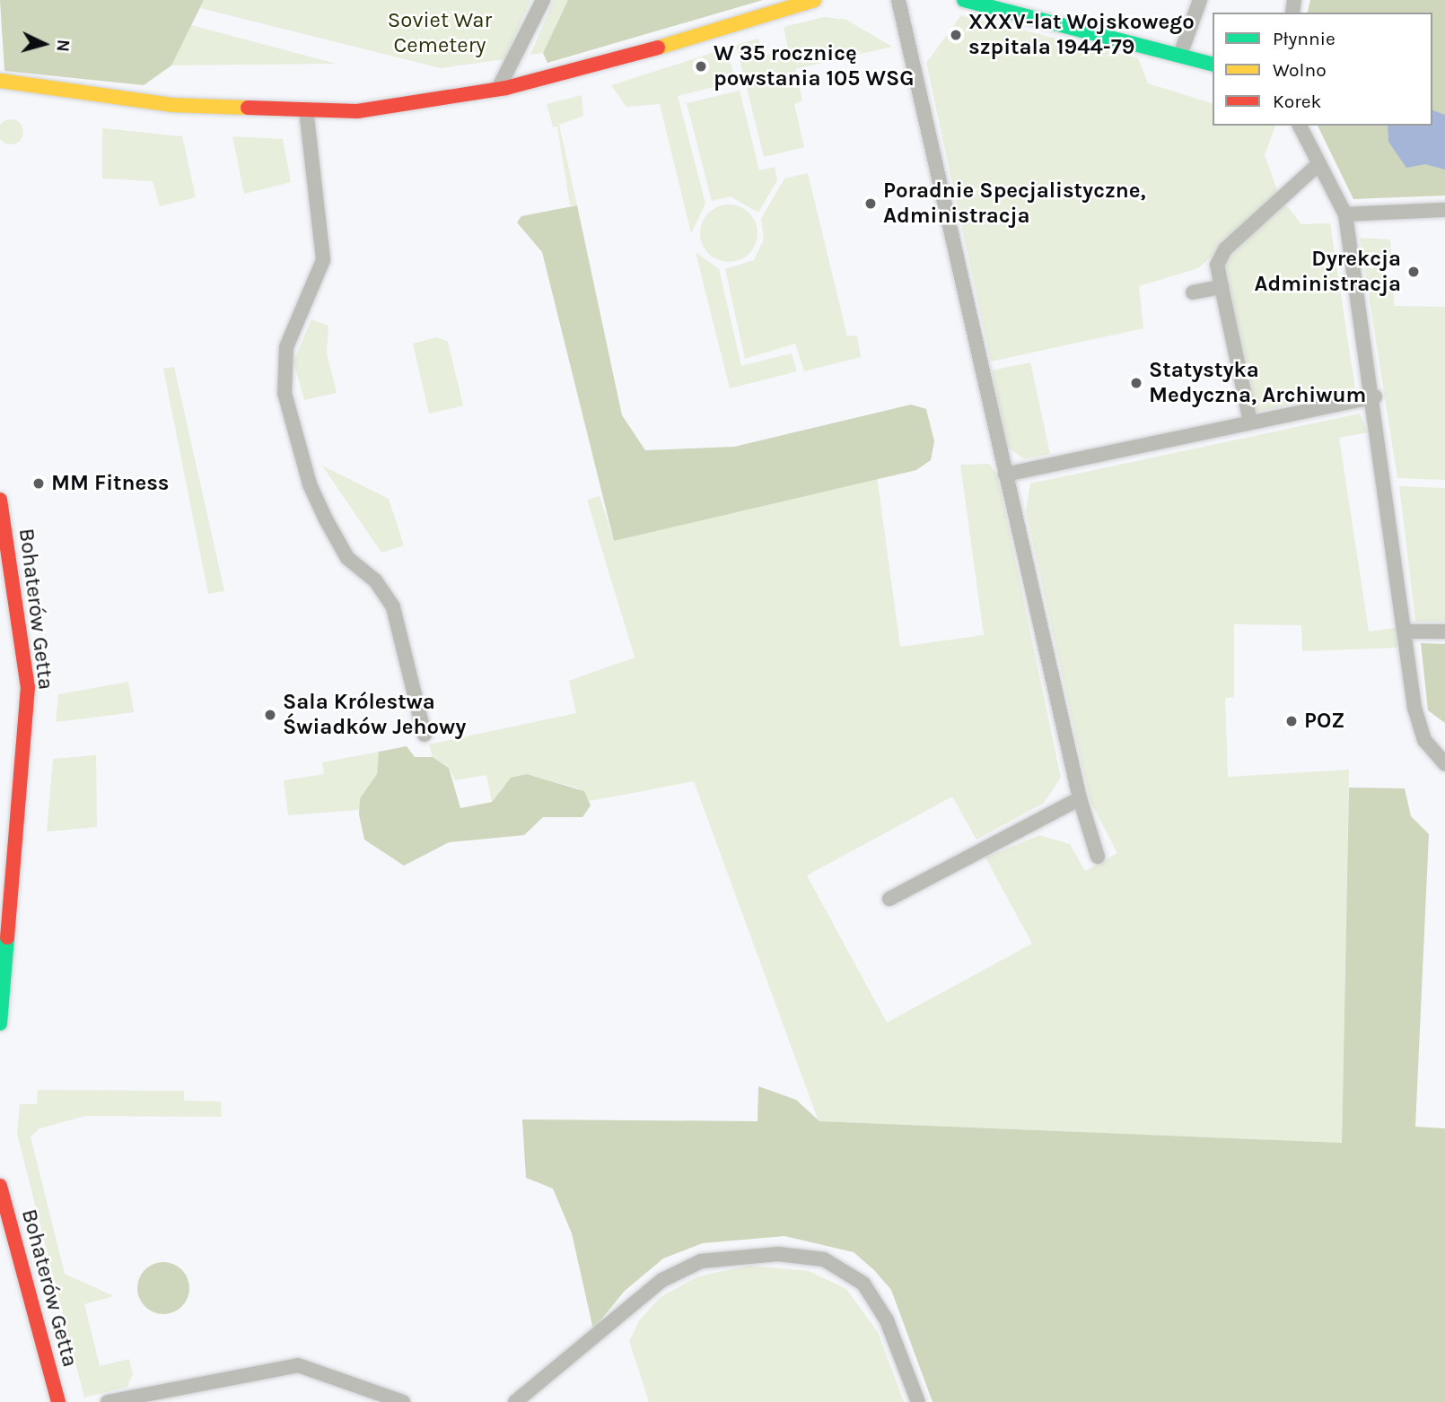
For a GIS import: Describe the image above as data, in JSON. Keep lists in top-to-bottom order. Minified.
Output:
{"streets":{"street":["Bohaterów Getta"]},"parks":["Soviet War Cemetery"],"places":["XXXV-lat Wojskowego szpitala 1944-79","W 35 rocznicę powstania 105 WSG","Poradnie Specjalistyczne, Administracja","Dyrekcja Administracja","Statystyka Medyczna, Archiwum","MM Fitness","Sala Królestwa Świadków Jehowy","POZ"],"legend":["Płynnie","Wolno","Korek"],"north":"right"}
